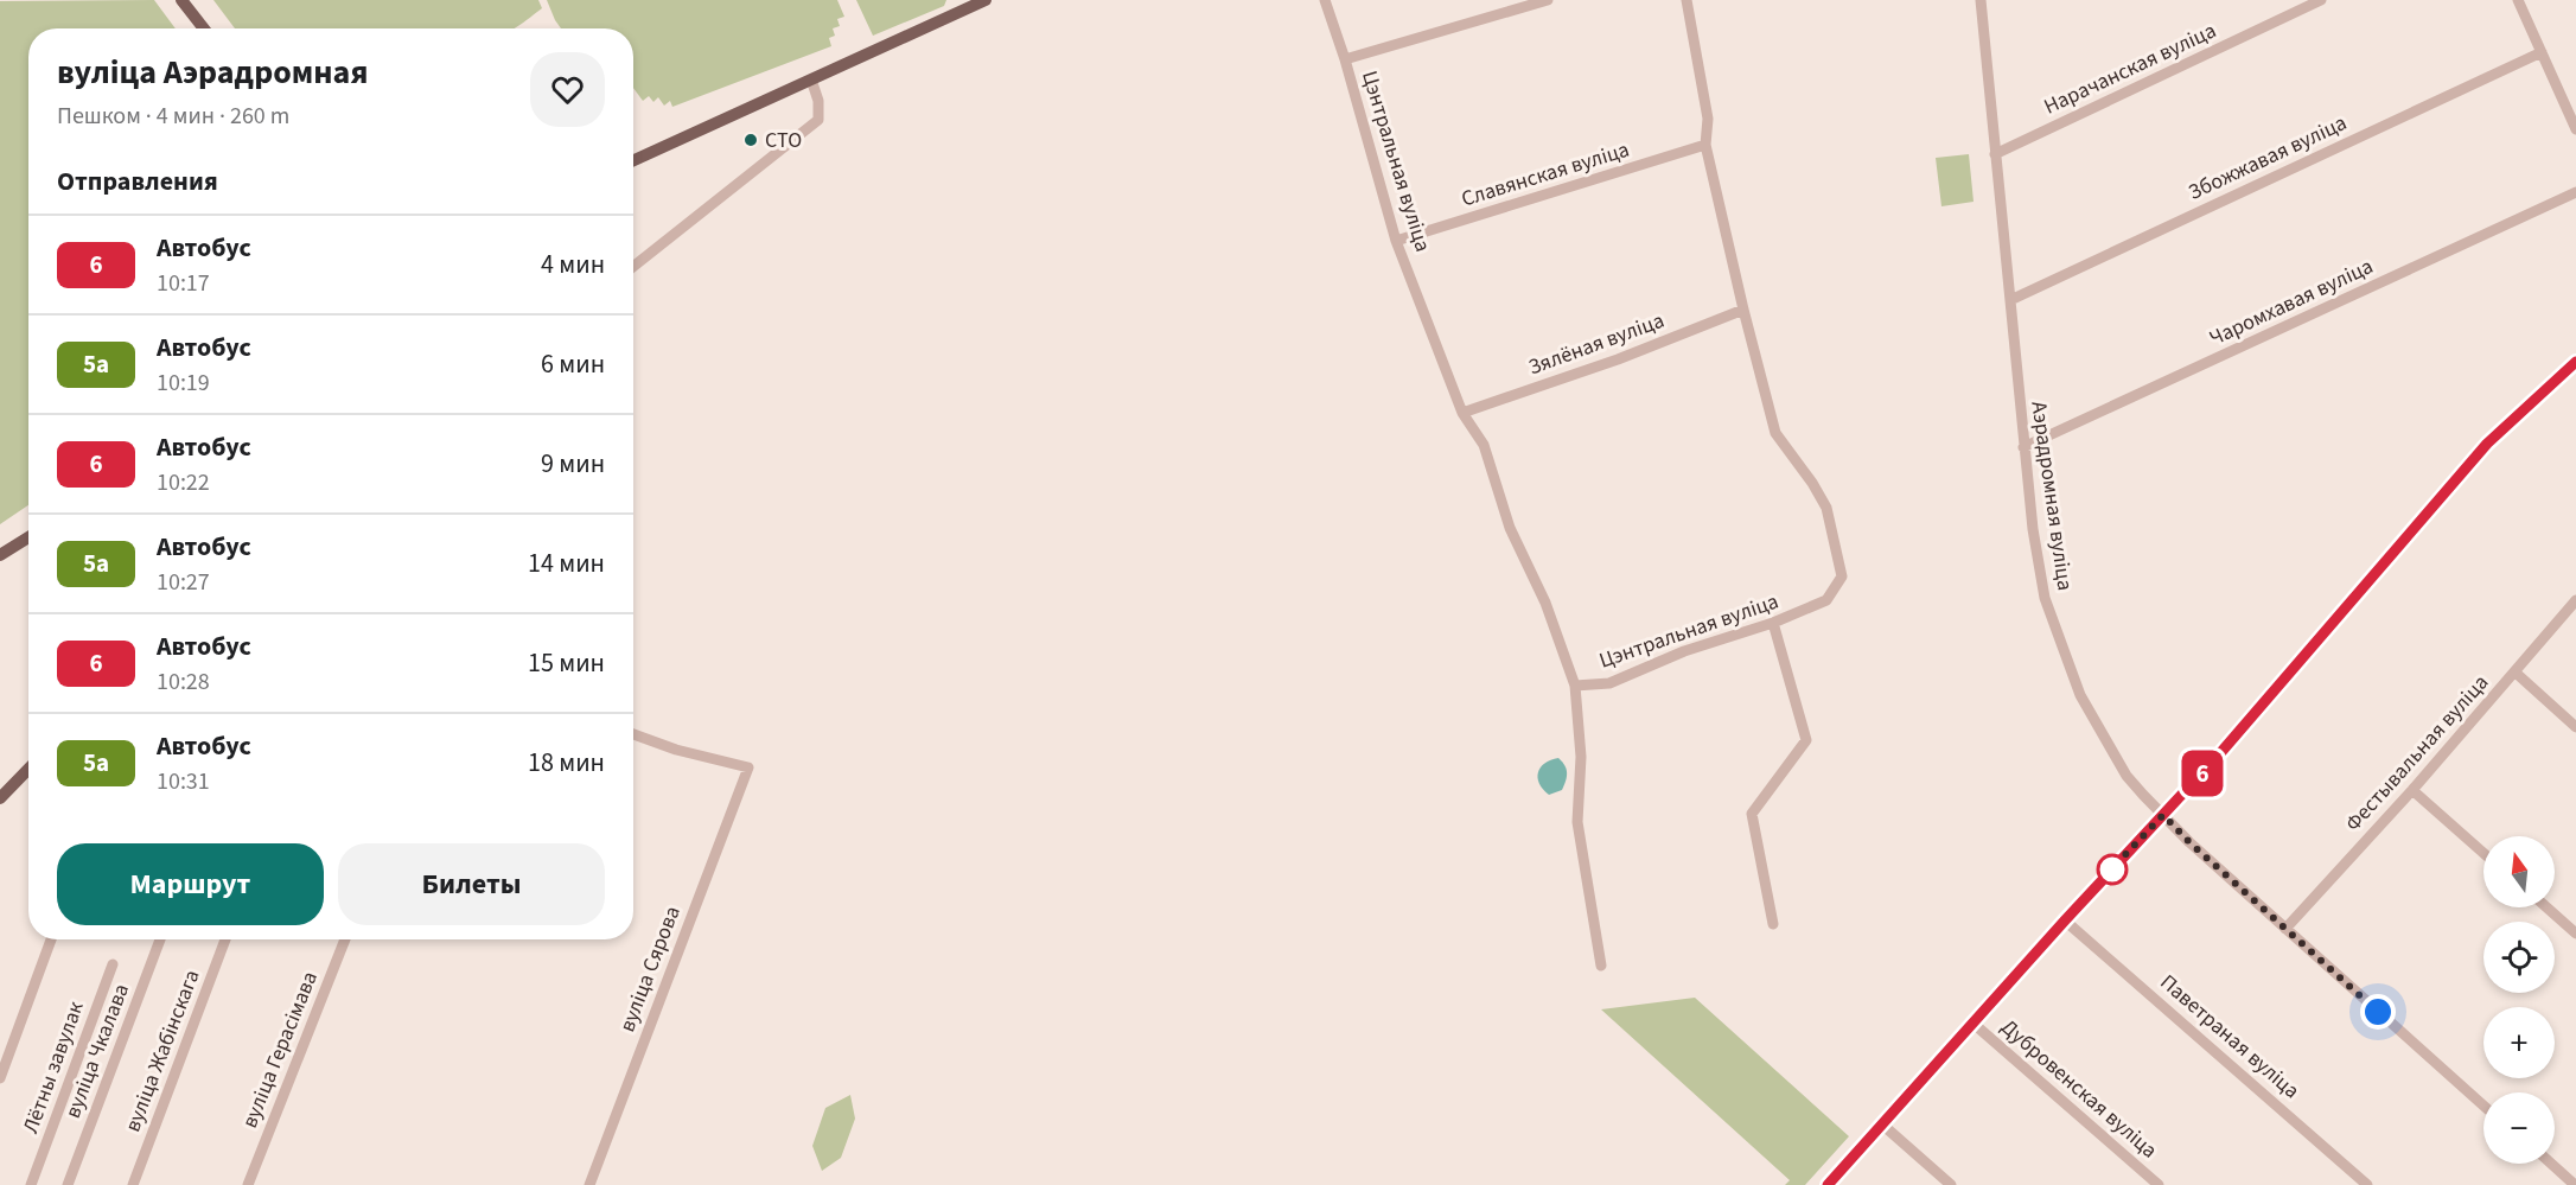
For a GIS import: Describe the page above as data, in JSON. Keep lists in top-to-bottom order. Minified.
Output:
{"streets":{"street":["Нарачанская вуліца","Збожжавая вуліца","Цэнтральная вуліца","Славянская вуліца","Чаромхавая вуліца","Зялёная вуліца","Аэрадромная вуліца","Фестывальная вуліца","вуліца Сярова","Паветраная вуліца","вуліца Герасімава","вуліца Чкалава","вуліца Жабінскага","Лётны завулак","Дубровенская вуліца"]},"crossings":[["Нарачанская вуліца","Аэрадромная вуліца"],["Збожжавая вуліца","Аэрадромная вуліца"],["Цэнтральная вуліца","Славянская вуліца"],["Цэнтральная вуліца","Зялёная вуліца"],["Чаромхавая вуліца","Аэрадромная вуліца"],["Аэрадромная вуліца","Фестывальная вуліца"]],"places":["СТО"],"lines":["bus line 6"],"north":"top","page":{"on_map":"6","heading":[["вуліца Аэрадромная","Пешком · 4 мин · 260 m"],"Отправления"],"list":[{"mark":"6","name":"Автобус","note":"10:17","value":"4 мин"},{"mark":"5а","name":"Автобус","note":"10:19","value":"6 мин"},{"mark":"6","name":"Автобус","note":"10:22","value":"9 мин"},{"mark":"5а","name":"Автобус","note":"10:27","value":"14 мин"},{"mark":"6","name":"Автобус","note":"10:28","value":"15 мин"},{"mark":"5а","name":"Автобус","note":"10:31","value":"18 мин"}],"buttons":["Маршрут","Билеты"],"map_buttons":["+","−"]}}
